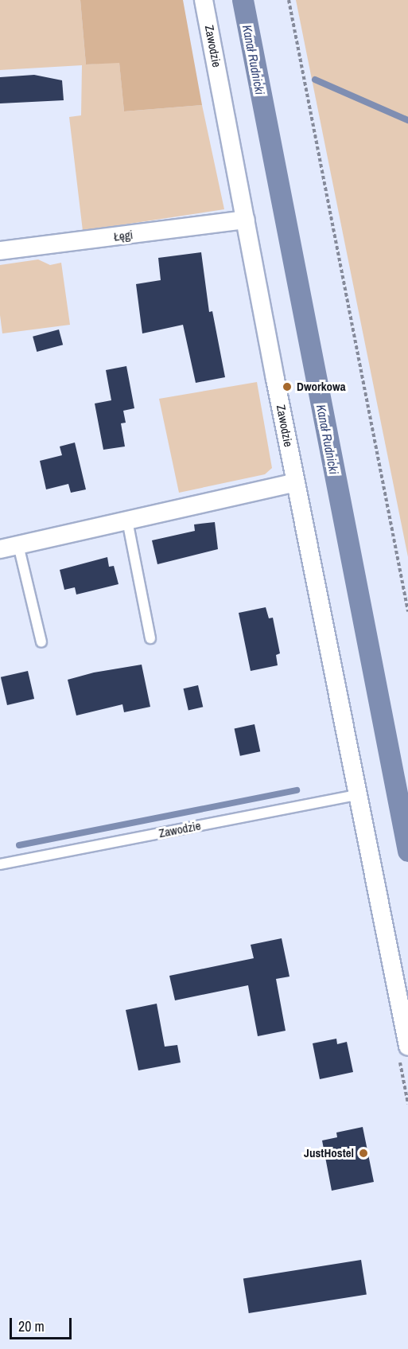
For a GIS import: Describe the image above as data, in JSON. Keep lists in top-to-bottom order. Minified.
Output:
{"streets":{"street":["Zawodzie","Łęgi"]},"crossings":[["Zawodzie","Łęgi"]],"water":["Kanał Rudnicki"],"places":["Dworkowa","JustHostel"],"scale_bar":"20 m"}
